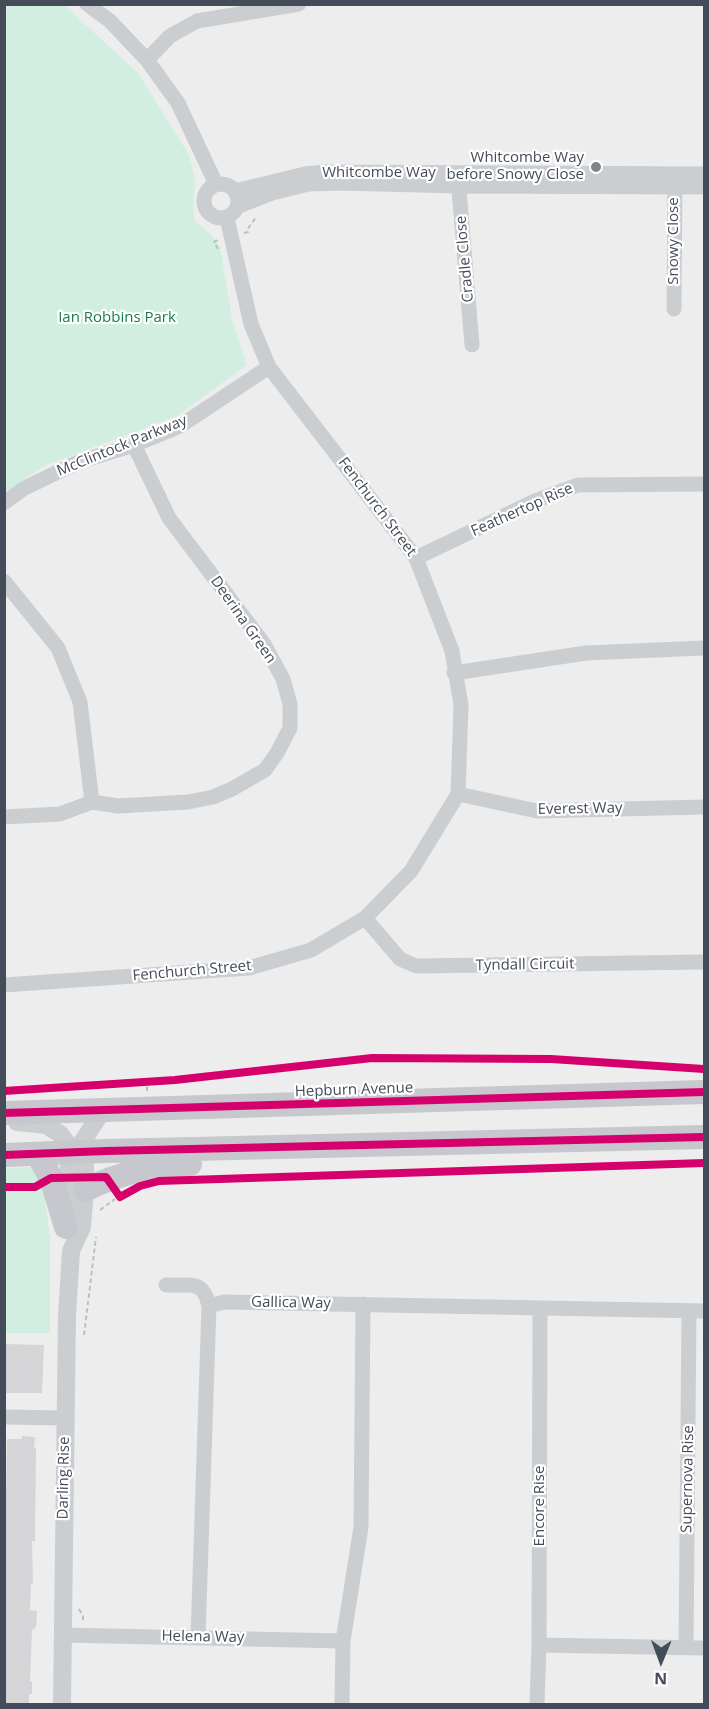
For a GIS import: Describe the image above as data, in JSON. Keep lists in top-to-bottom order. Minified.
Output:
{"streets":{"main road":["Hepburn Avenue"],"street":["Whitcombe Way","Snowy Close","Cradle Close","McClintock Parkway","Fenchurch Street","Feathertop Rise","Deerina Green","Everest Way","Tyndall Circuit","Gallica Way","Darling Rise","Supernova Rise","Encore Rise","Helena Way"]},"crossings":[["Whitcombe Way","Snowy Close"],["Whitcombe Way","Cradle Close"],["Whitcombe Way","Fenchurch Street"],["McClintock Parkway","Fenchurch Street"],["McClintock Parkway","Deerina Green"],["Fenchurch Street","Feathertop Rise"],["Fenchurch Street","Everest Way"],["Fenchurch Street","Tyndall Circuit"],["Hepburn Avenue","Darling Rise"],["Gallica Way","Supernova Rise"],["Gallica Way","Encore Rise"],["Darling Rise","Helena Way"]],"parks":["Ian Robbins Park"],"places":["Whitcombe Way before Snowy Close"],"north":"bottom"}
